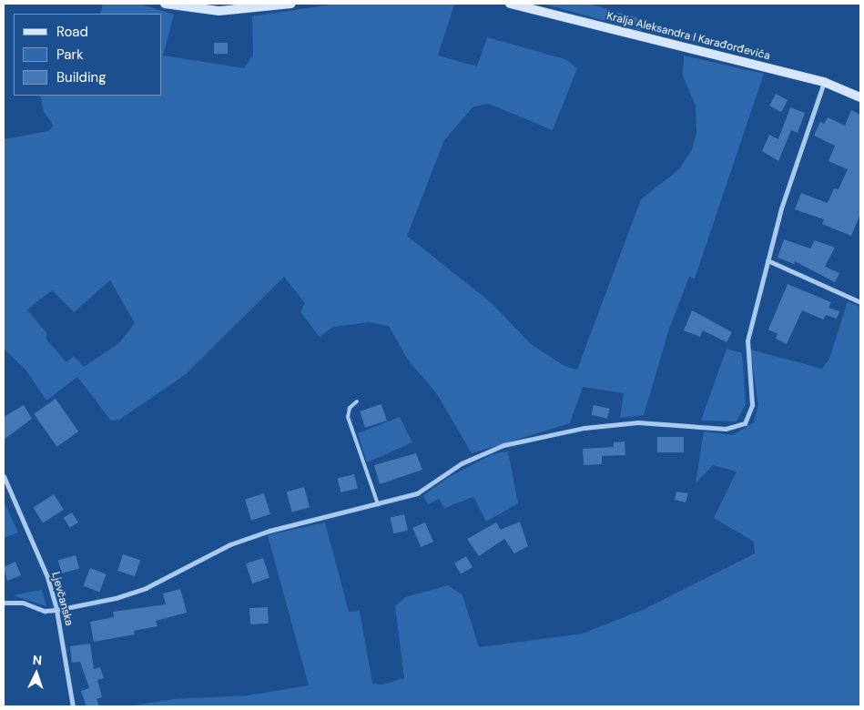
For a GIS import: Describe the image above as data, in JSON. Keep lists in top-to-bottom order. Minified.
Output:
{"streets":{"street":["Kralja Aleksandra I Karađorđevića","Ljevčanska"]},"legend":["Road","Park","Building"],"north":"top"}
